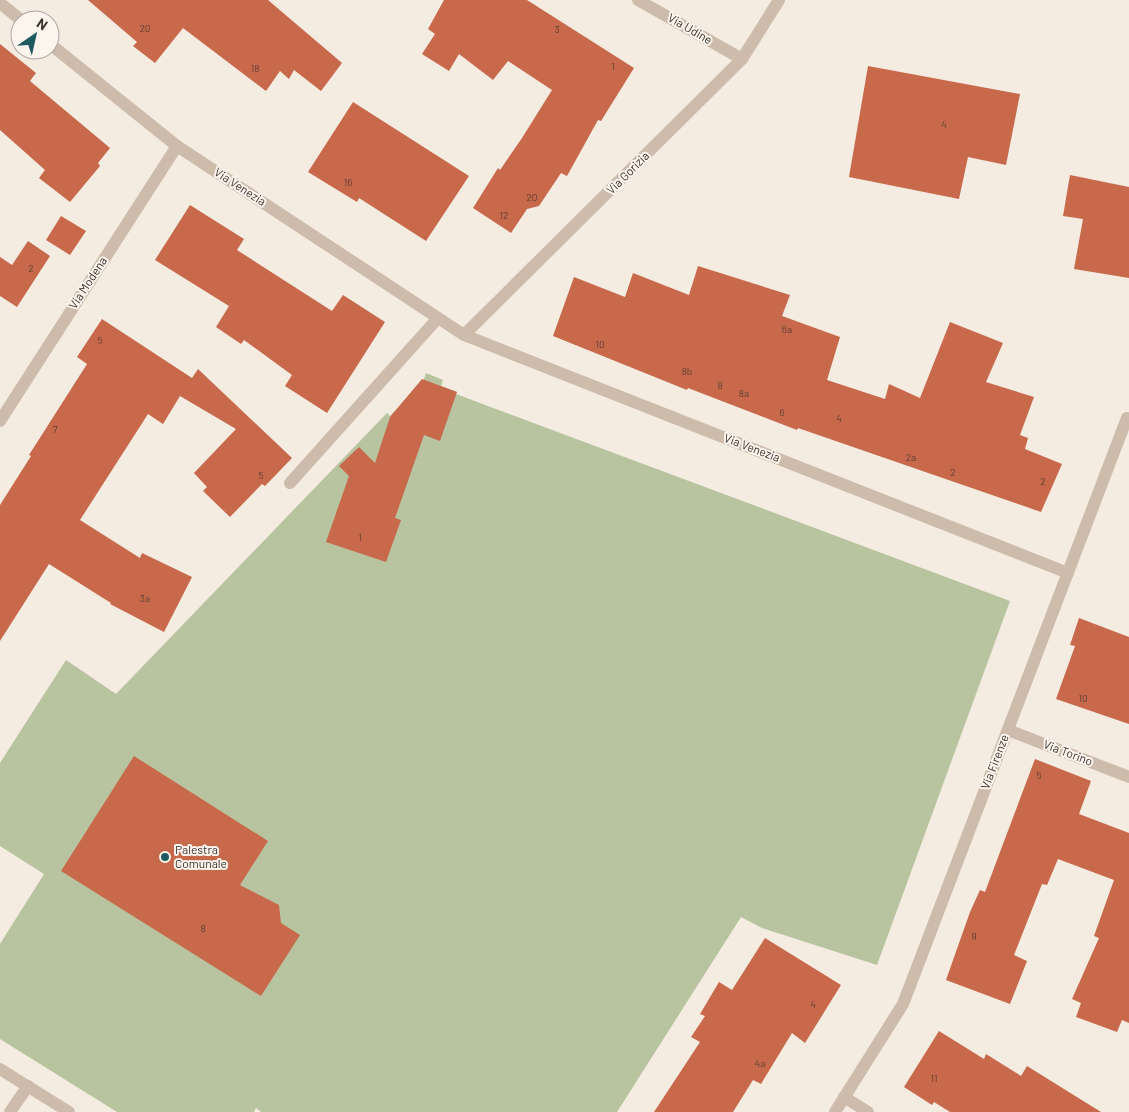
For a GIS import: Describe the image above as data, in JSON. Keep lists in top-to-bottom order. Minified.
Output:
{"streets":{"street":["Via Udine","Via Gorizia","Via Venezia","Via Modena","Via Torino","Via Firenze"]},"crossings":[["Via Udine","Via Gorizia"],["Via Gorizia","Via Venezia"],["Via Venezia","Via Modena"],["Via Venezia","Via Firenze"],["Via Torino","Via Firenze"]],"places":["Palestra Comunale"],"house_numbers":["20","3","1","18","4","16","20","12","2","6a","5","10","8b","8","8a","6","4","7","2a","2","5","2","1","3a","10","5","8","9","4","4a","11"],"north":"top right"}
